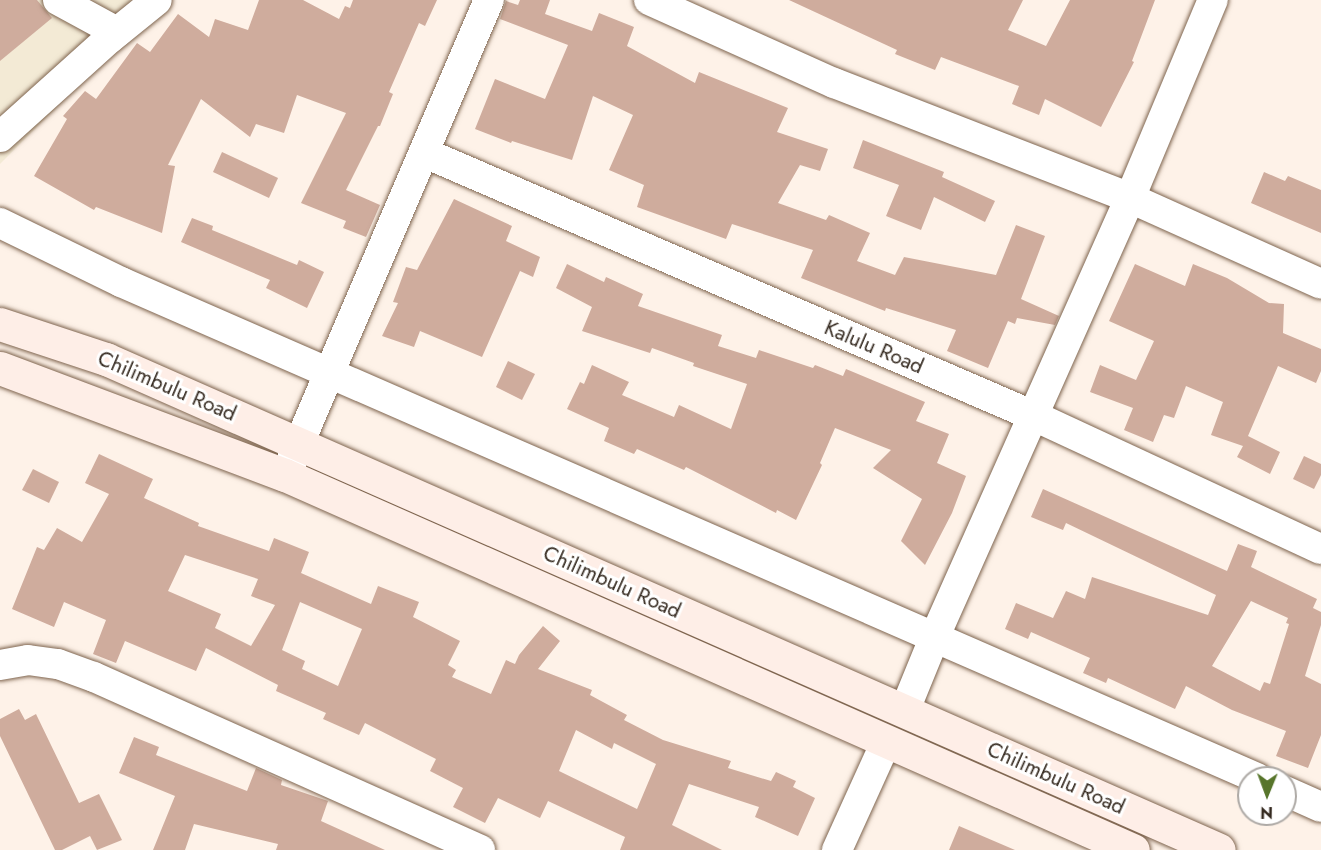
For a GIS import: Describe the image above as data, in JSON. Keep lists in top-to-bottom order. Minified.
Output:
{"streets":{"main road":["Chilimbulu Road"],"street":["Kalulu Road"]},"north":"bottom"}
